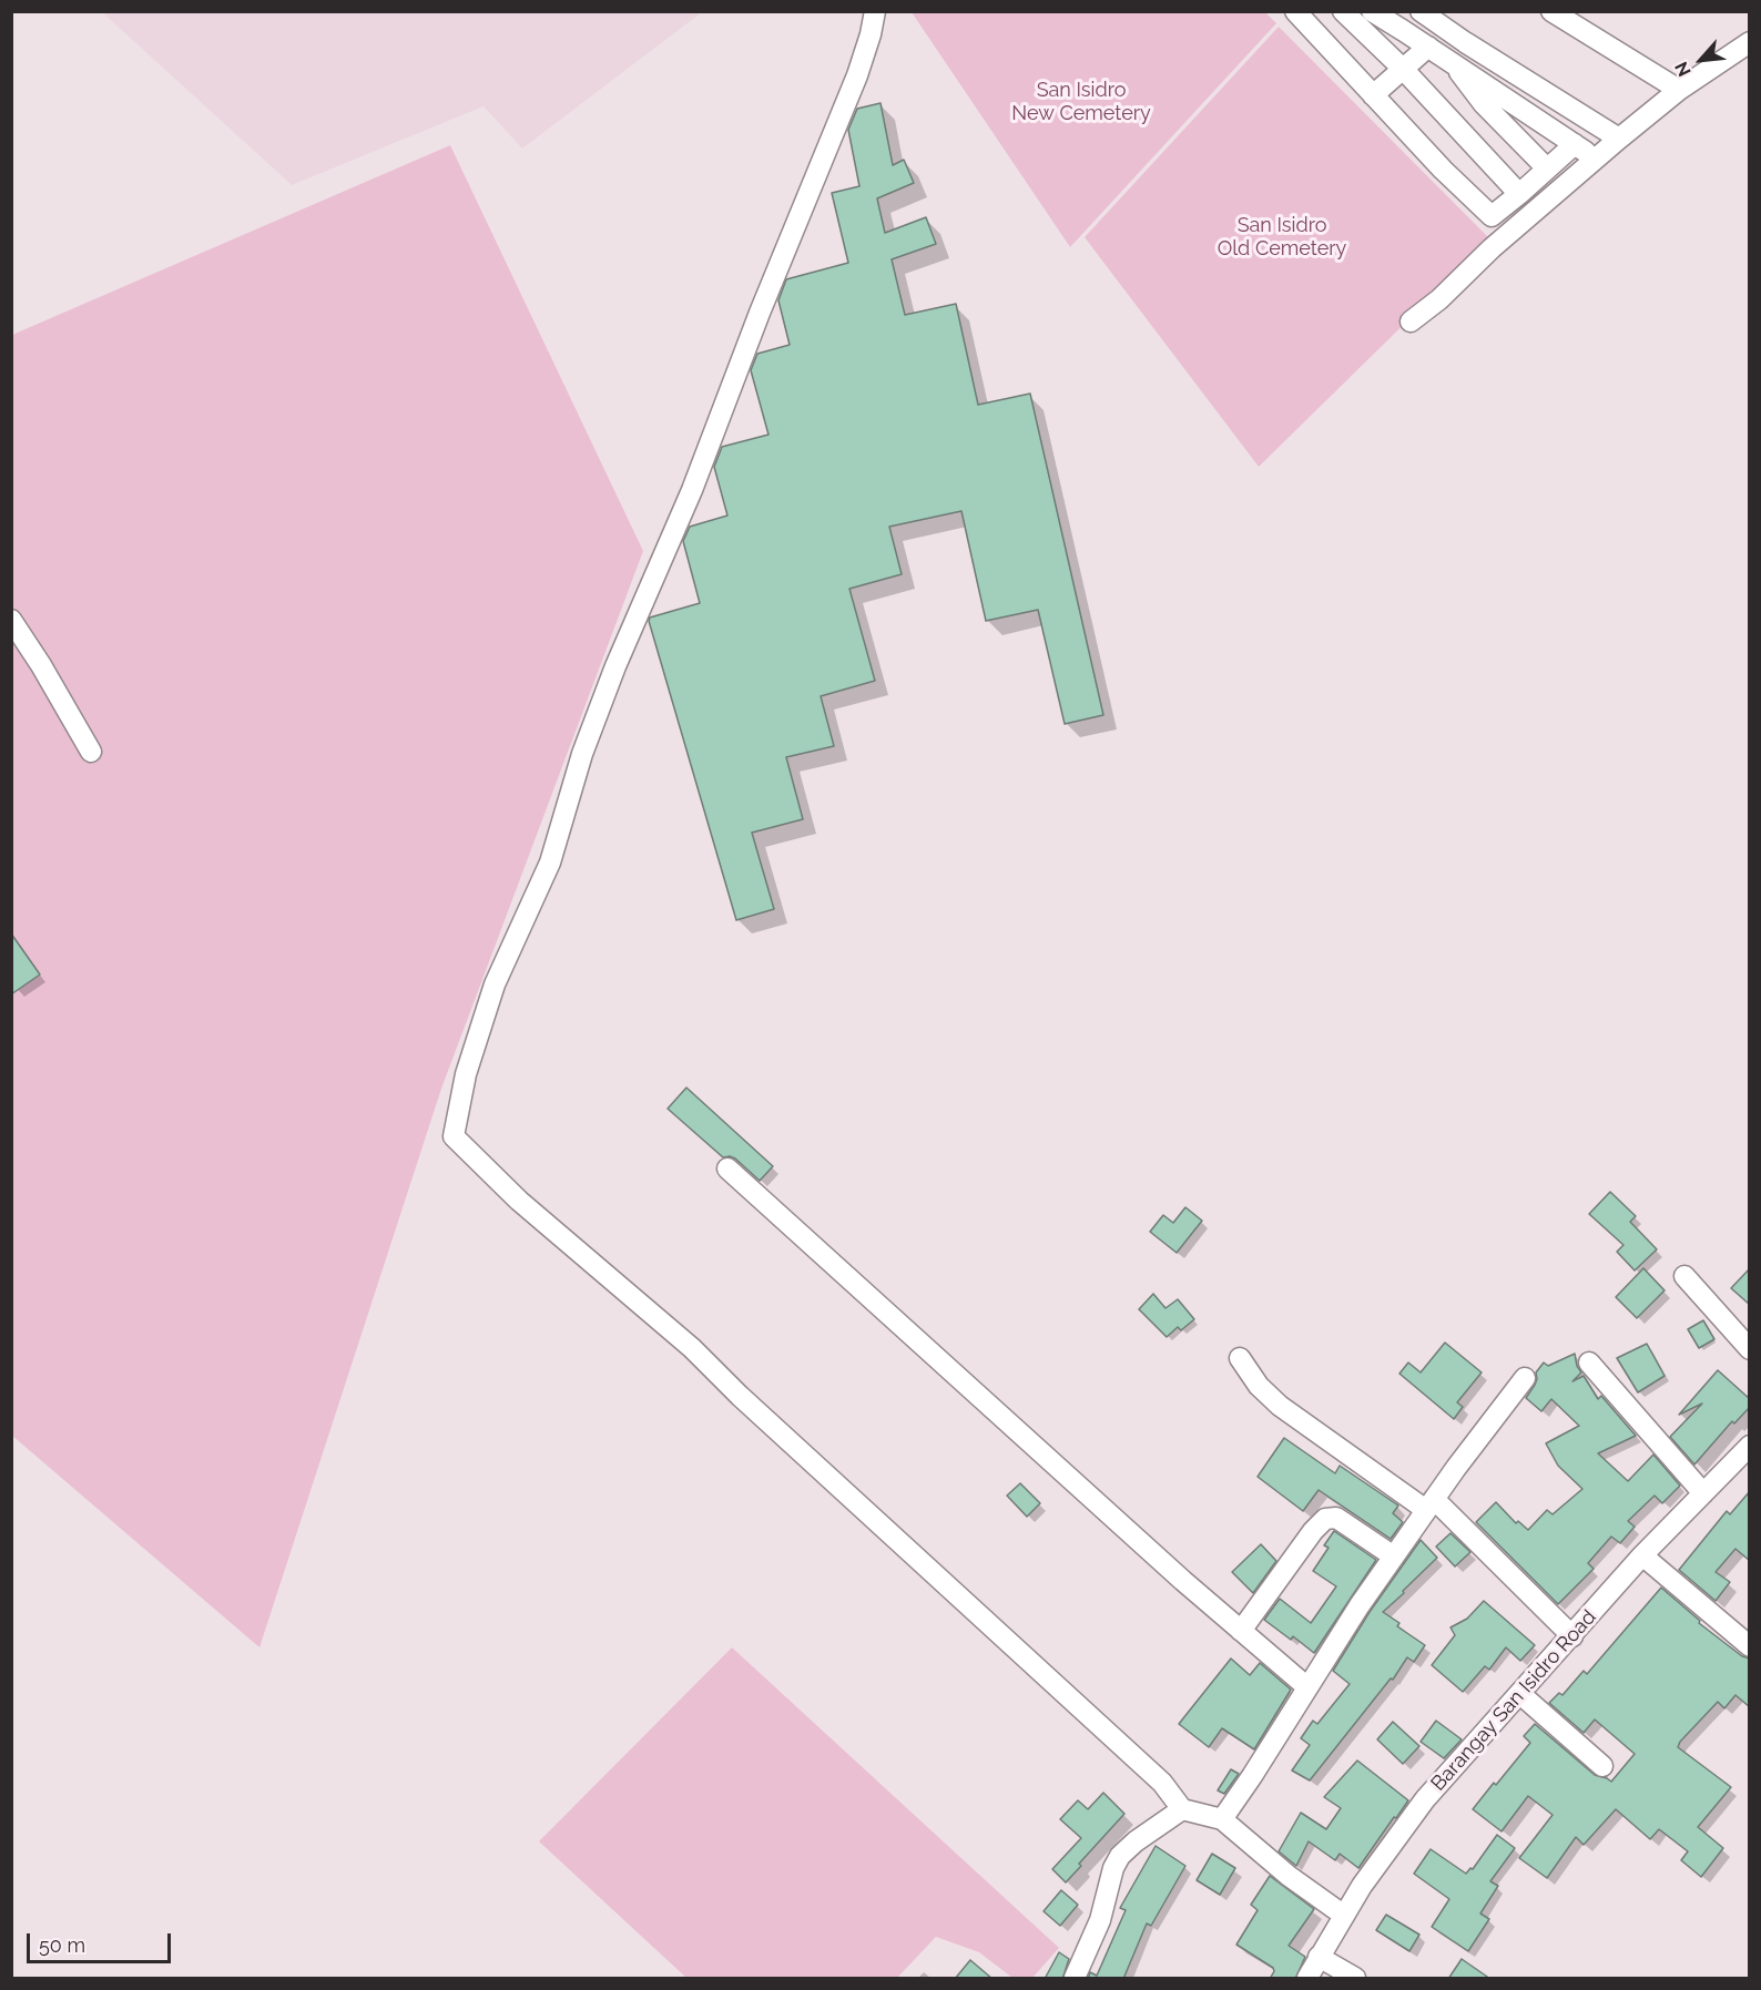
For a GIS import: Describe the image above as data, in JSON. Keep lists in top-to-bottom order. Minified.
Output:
{"streets":{"street":["Barangay San Isidro Road"]},"parks":["San Isidro New Cemetery","San Isidro Old Cemetery"],"scale_bar":"50 m","north":"bottom left"}
